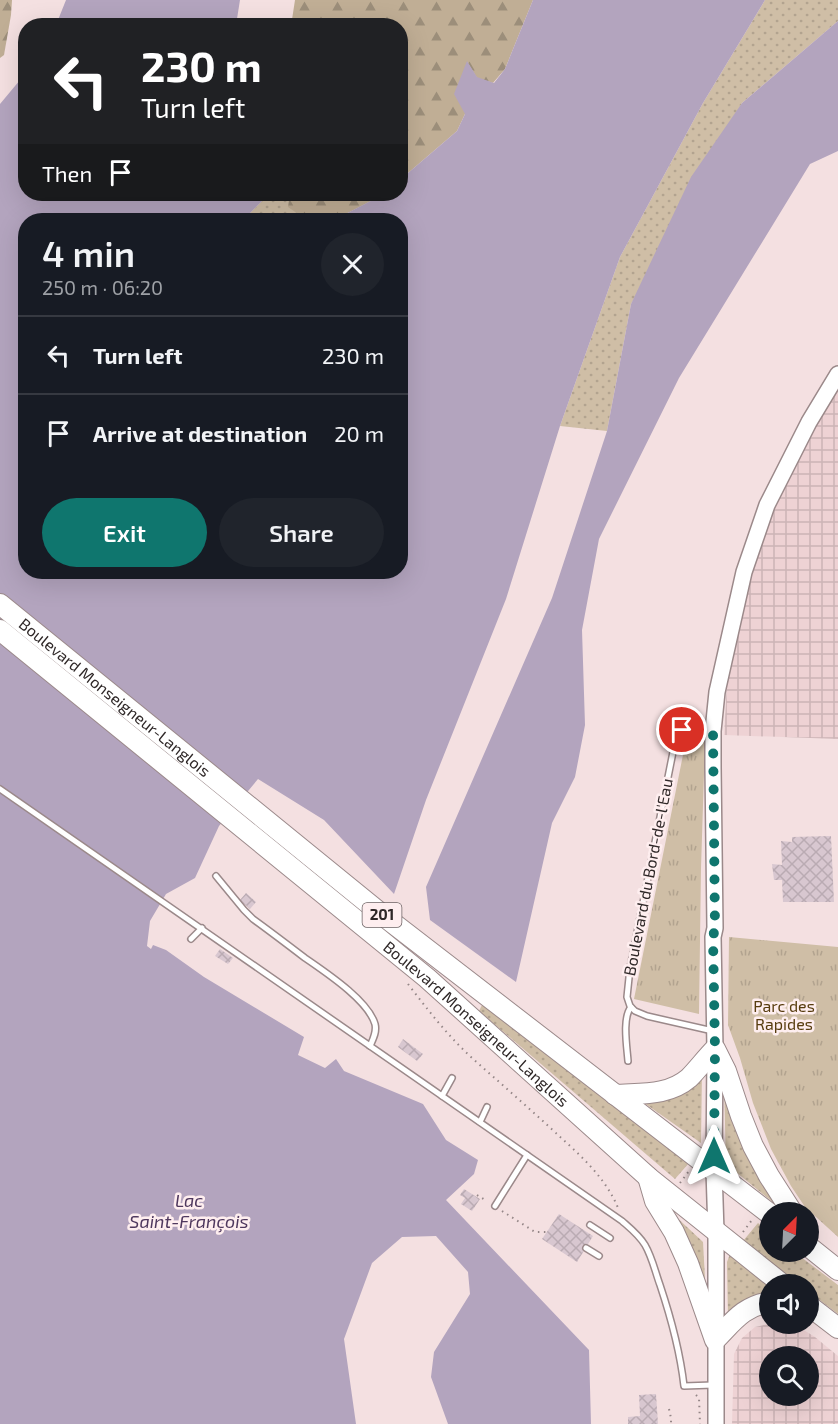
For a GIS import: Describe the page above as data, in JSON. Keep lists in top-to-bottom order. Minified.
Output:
{"streets":{"highway":["Boulevard Monseigneur-Langlois","201"],"lane":["Boulevard du Bord-de-l'Eau"]},"water":["Lac Saint-François"],"parks":["Parc des Rapides"],"north":"top right","page":{"turn":["230 m","Turn left"],"then":"Then","heading":["4 min","250 m · 06:20"],"list":[{"name":"Turn left","value":"230 m"},{"name":"Arrive at destination","value":"20 m"}],"buttons":["Exit","Share"]}}
